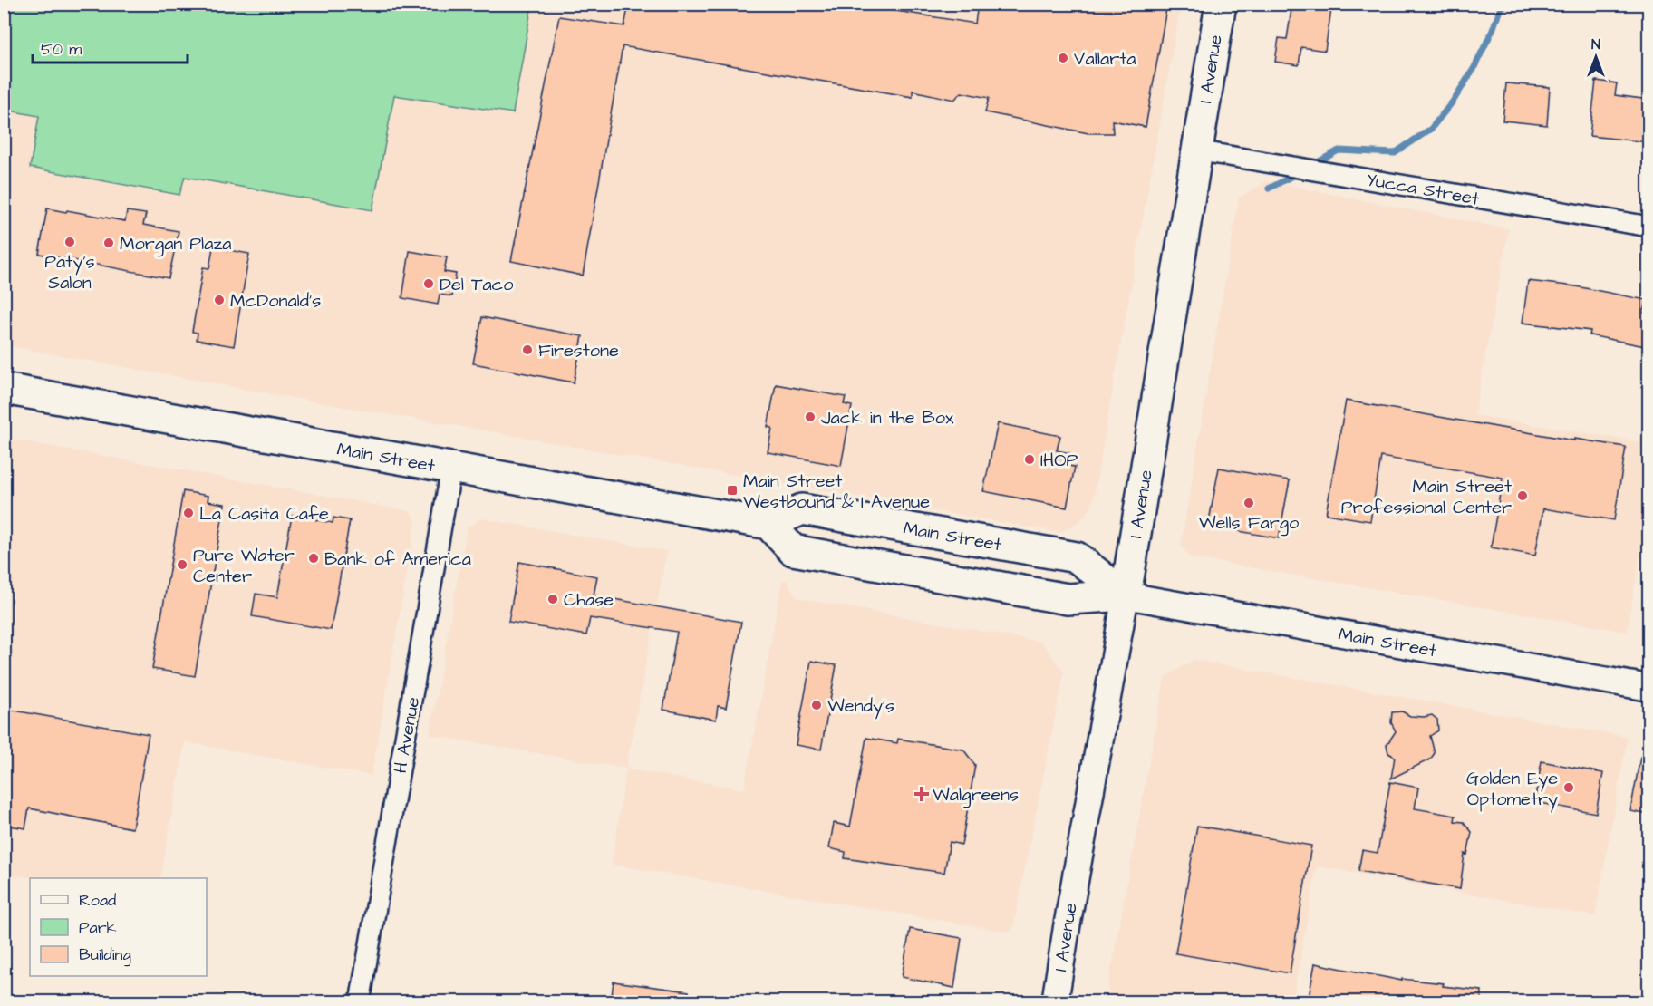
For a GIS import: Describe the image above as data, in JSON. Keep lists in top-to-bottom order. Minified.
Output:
{"streets":{"main road":["I Avenue","Main Street"],"street":["Yucca Street","H Avenue"]},"crossings":[["I Avenue","Yucca Street"],["I Avenue","Main Street"],["Main Street","H Avenue"]],"places":{"other":["Vallarta","Paty's Salon","Morgan Plaza","Del Taco","McDonald's","Firestone","Jack in the Box","IHOP","Main Street Professional Center","Wells Fargo","La Casita Cafe","Bank of America","Pure Water Center","Chase","Wendy's","Golden Eye Optometry"],"transit":["Main Street Westbound & I Avenue"],"health":["Walgreens"]},"legend":["Road","Park","Building"],"scale_bar":"50 m","north":"top"}
